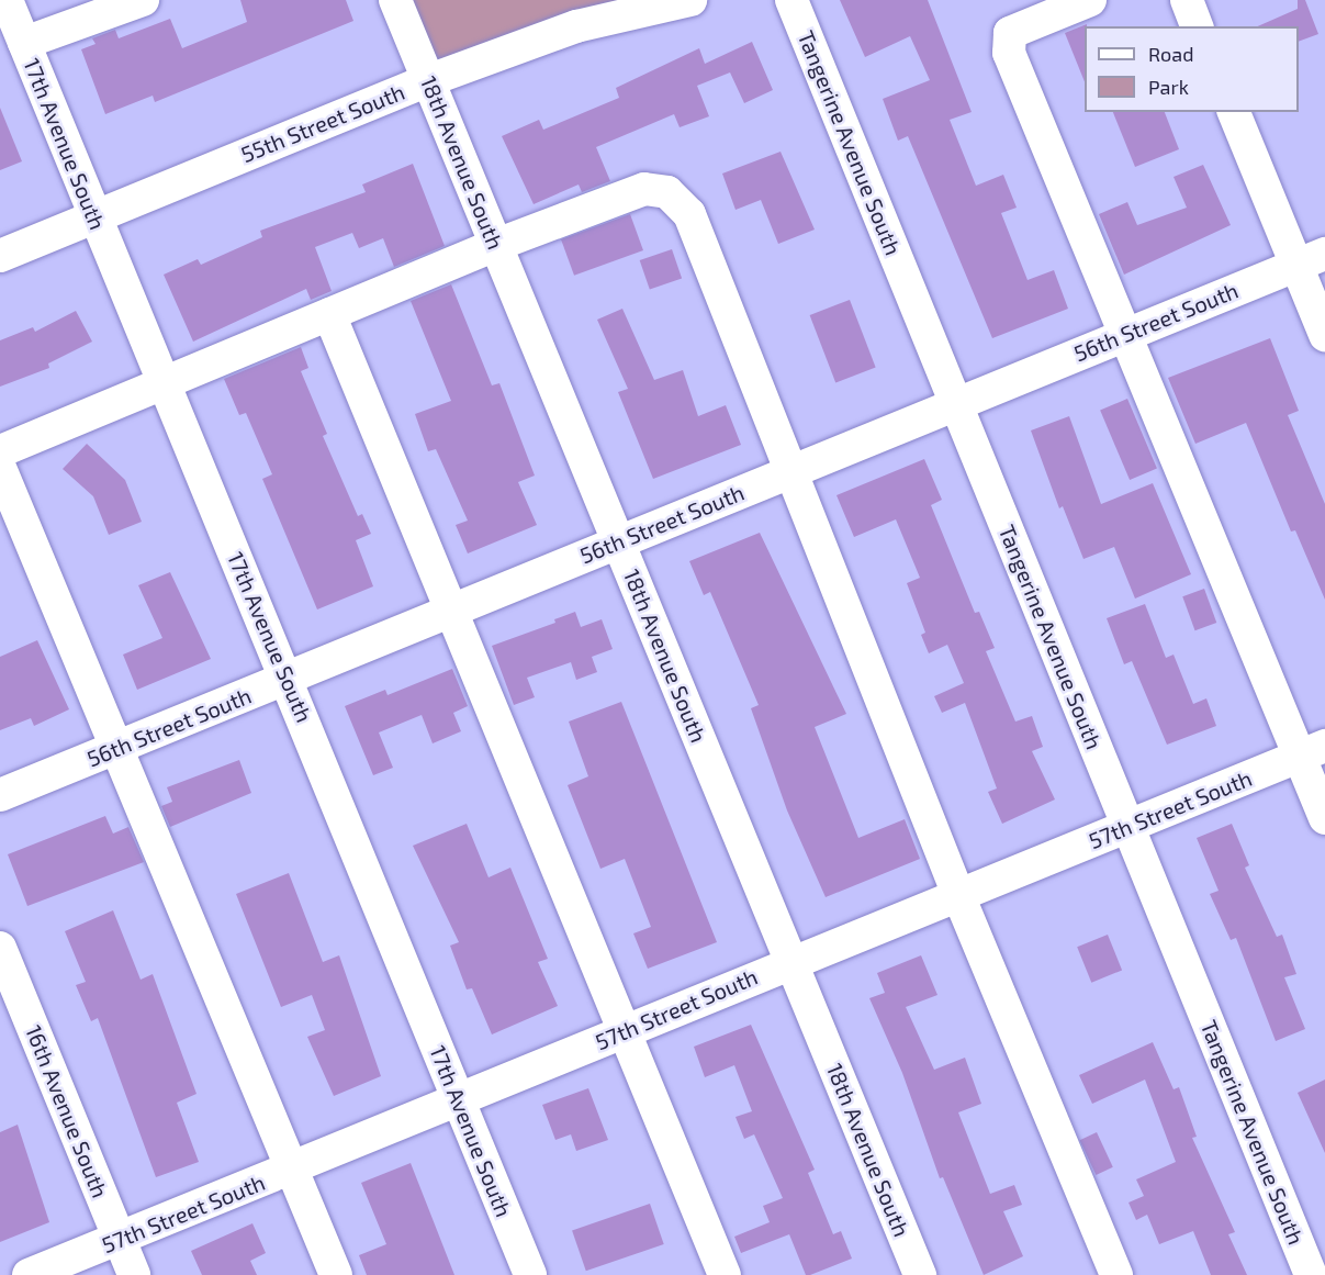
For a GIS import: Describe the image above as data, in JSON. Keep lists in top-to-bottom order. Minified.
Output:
{"streets":{"street":["55th Street South","Tangerine Avenue South","17th Avenue South","18th Avenue South","56th Street South","57th Street South","16th Avenue South"]},"crossings":[["55th Street South","17th Avenue South"],["55th Street South","18th Avenue South"],["Tangerine Avenue South","56th Street South"],["Tangerine Avenue South","57th Street South"],["17th Avenue South","56th Street South"],["17th Avenue South","57th Street South"],["18th Avenue South","56th Street South"],["18th Avenue South","57th Street South"],["57th Street South","16th Avenue South"]],"legend":["Road","Park"]}
